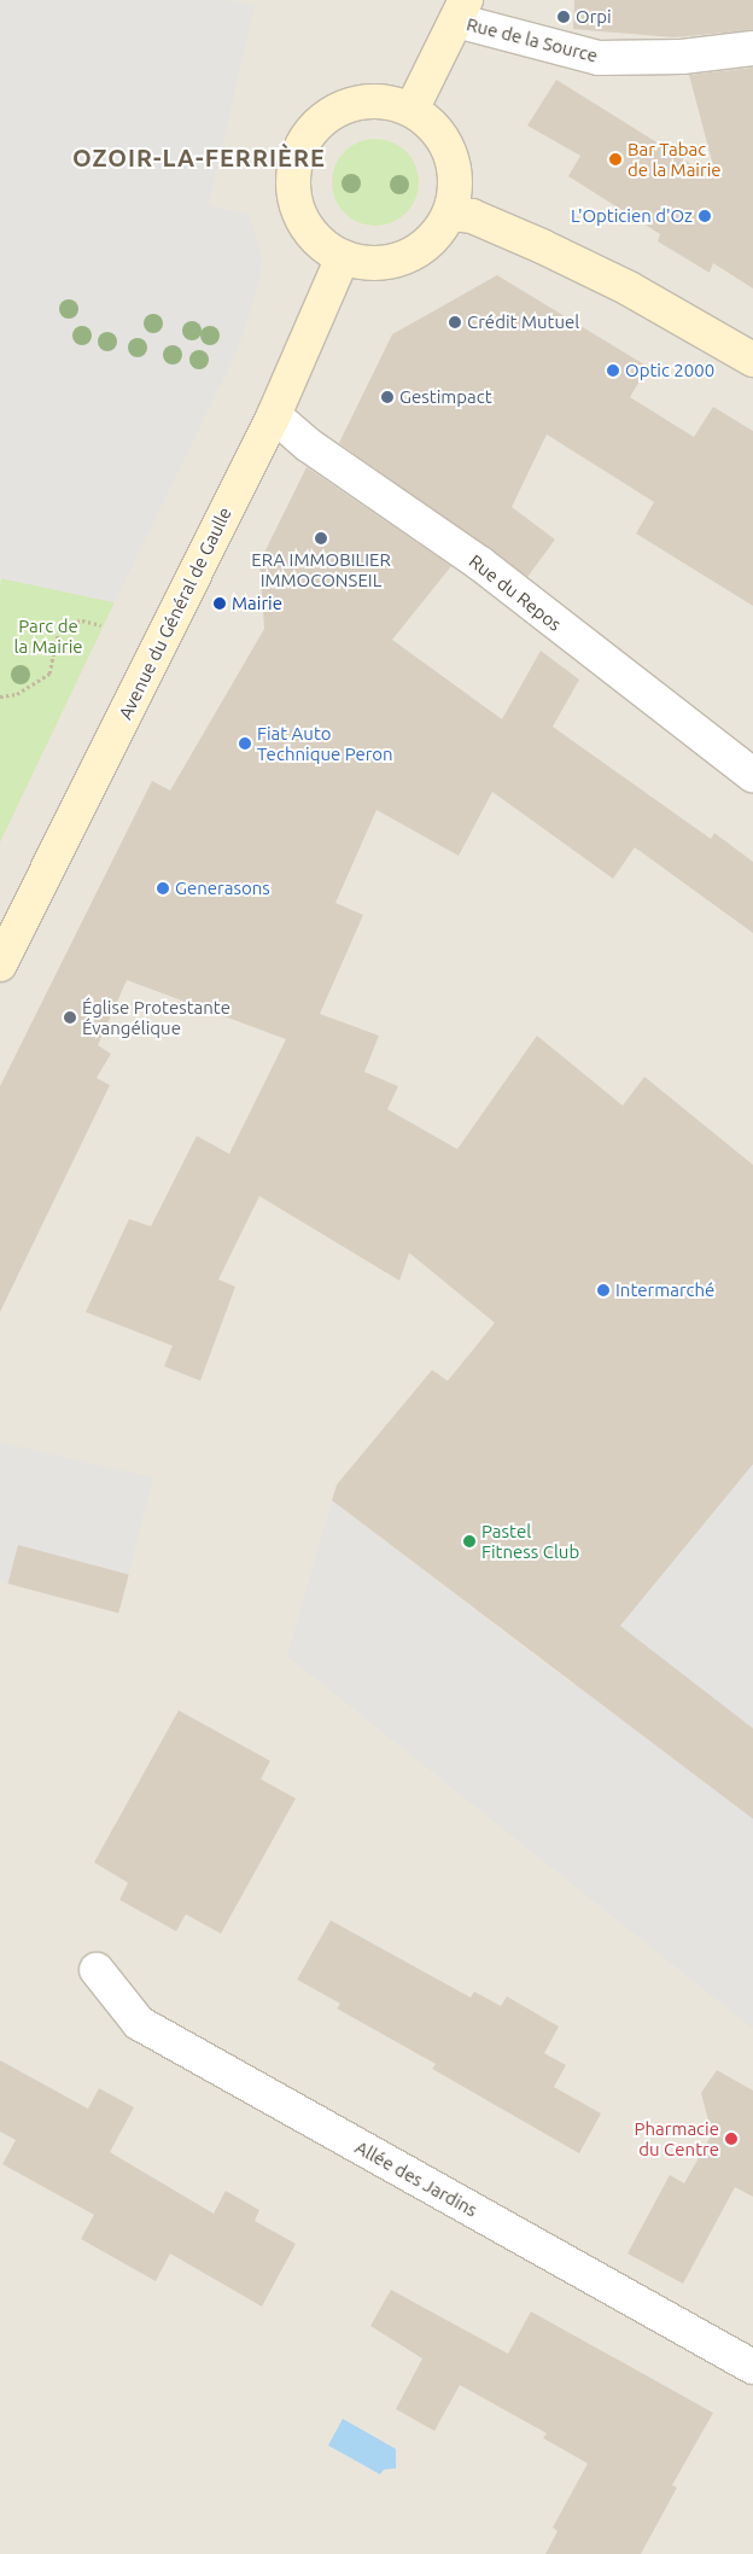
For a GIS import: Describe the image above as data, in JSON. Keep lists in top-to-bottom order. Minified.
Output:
{"streets":{"main road":["Avenue du Général de Gaulle"],"street":["Rue de la Source","Rue du Repos","Allée des Jardins"]},"crossings":[["Rue du Repos","Avenue du Général de Gaulle"]],"districts":["OZOIR-LA-FERRIÈRE"],"parks":["Parc de la Mairie"],"places":["Orpi","Bar Tabac de la Mairie","L'Opticien d'Oz","Crédit Mutuel","Optic 2000","Gestimpact","ERA IMMOBILIER IMMOCONSEIL","Mairie","Fiat Auto Technique Peron","Generasons","Église Protestante Évangélique","Intermarché","Pastel Fitness Club","Pharmacie du Centre"]}
